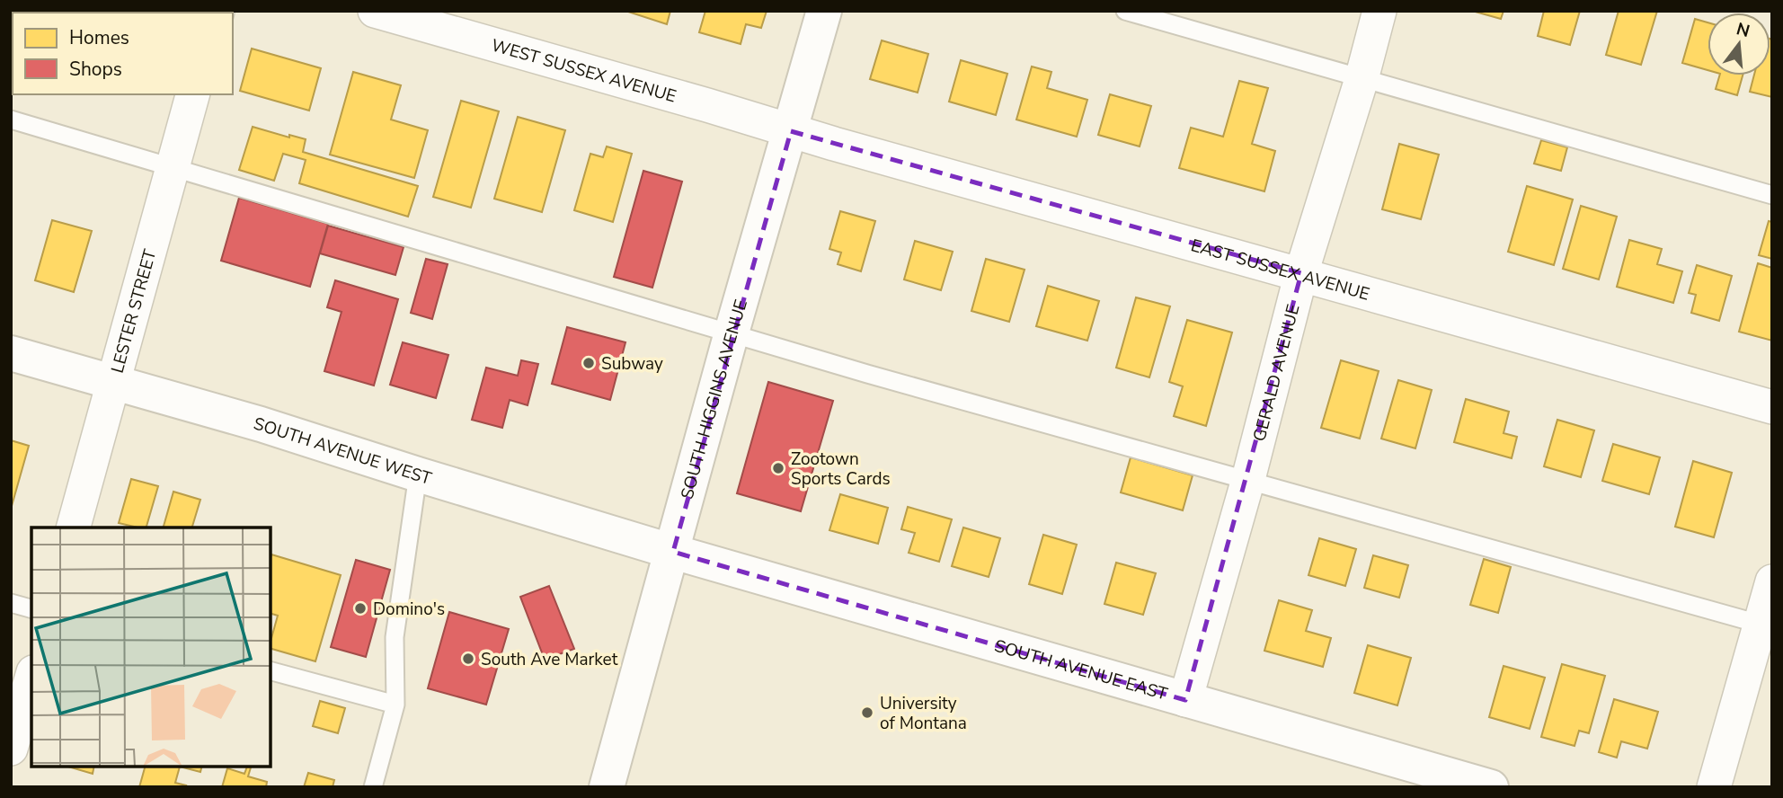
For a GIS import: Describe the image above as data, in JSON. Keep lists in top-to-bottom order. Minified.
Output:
{"streets":{"street":["WEST SUSSEX AVENUE","EAST SUSSEX AVENUE","LESTER STREET","GERALD AVENUE","SOUTH HIGGINS AVENUE","SOUTH AVENUE WEST","SOUTH AVENUE EAST"]},"crossings":[["WEST SUSSEX AVENUE","EAST SUSSEX AVENUE"],["WEST SUSSEX AVENUE","SOUTH HIGGINS AVENUE"],["EAST SUSSEX AVENUE","GERALD AVENUE"],["EAST SUSSEX AVENUE","SOUTH HIGGINS AVENUE"],["LESTER STREET","SOUTH AVENUE WEST"],["GERALD AVENUE","SOUTH AVENUE EAST"],["SOUTH HIGGINS AVENUE","SOUTH AVENUE WEST"],["SOUTH HIGGINS AVENUE","SOUTH AVENUE EAST"],["SOUTH AVENUE WEST","SOUTH AVENUE EAST"]],"places":["Subway","Zootown Sports Cards","Domino's","South Ave Market","University of Montana"],"legend":["Homes","Shops"],"north":"top"}
